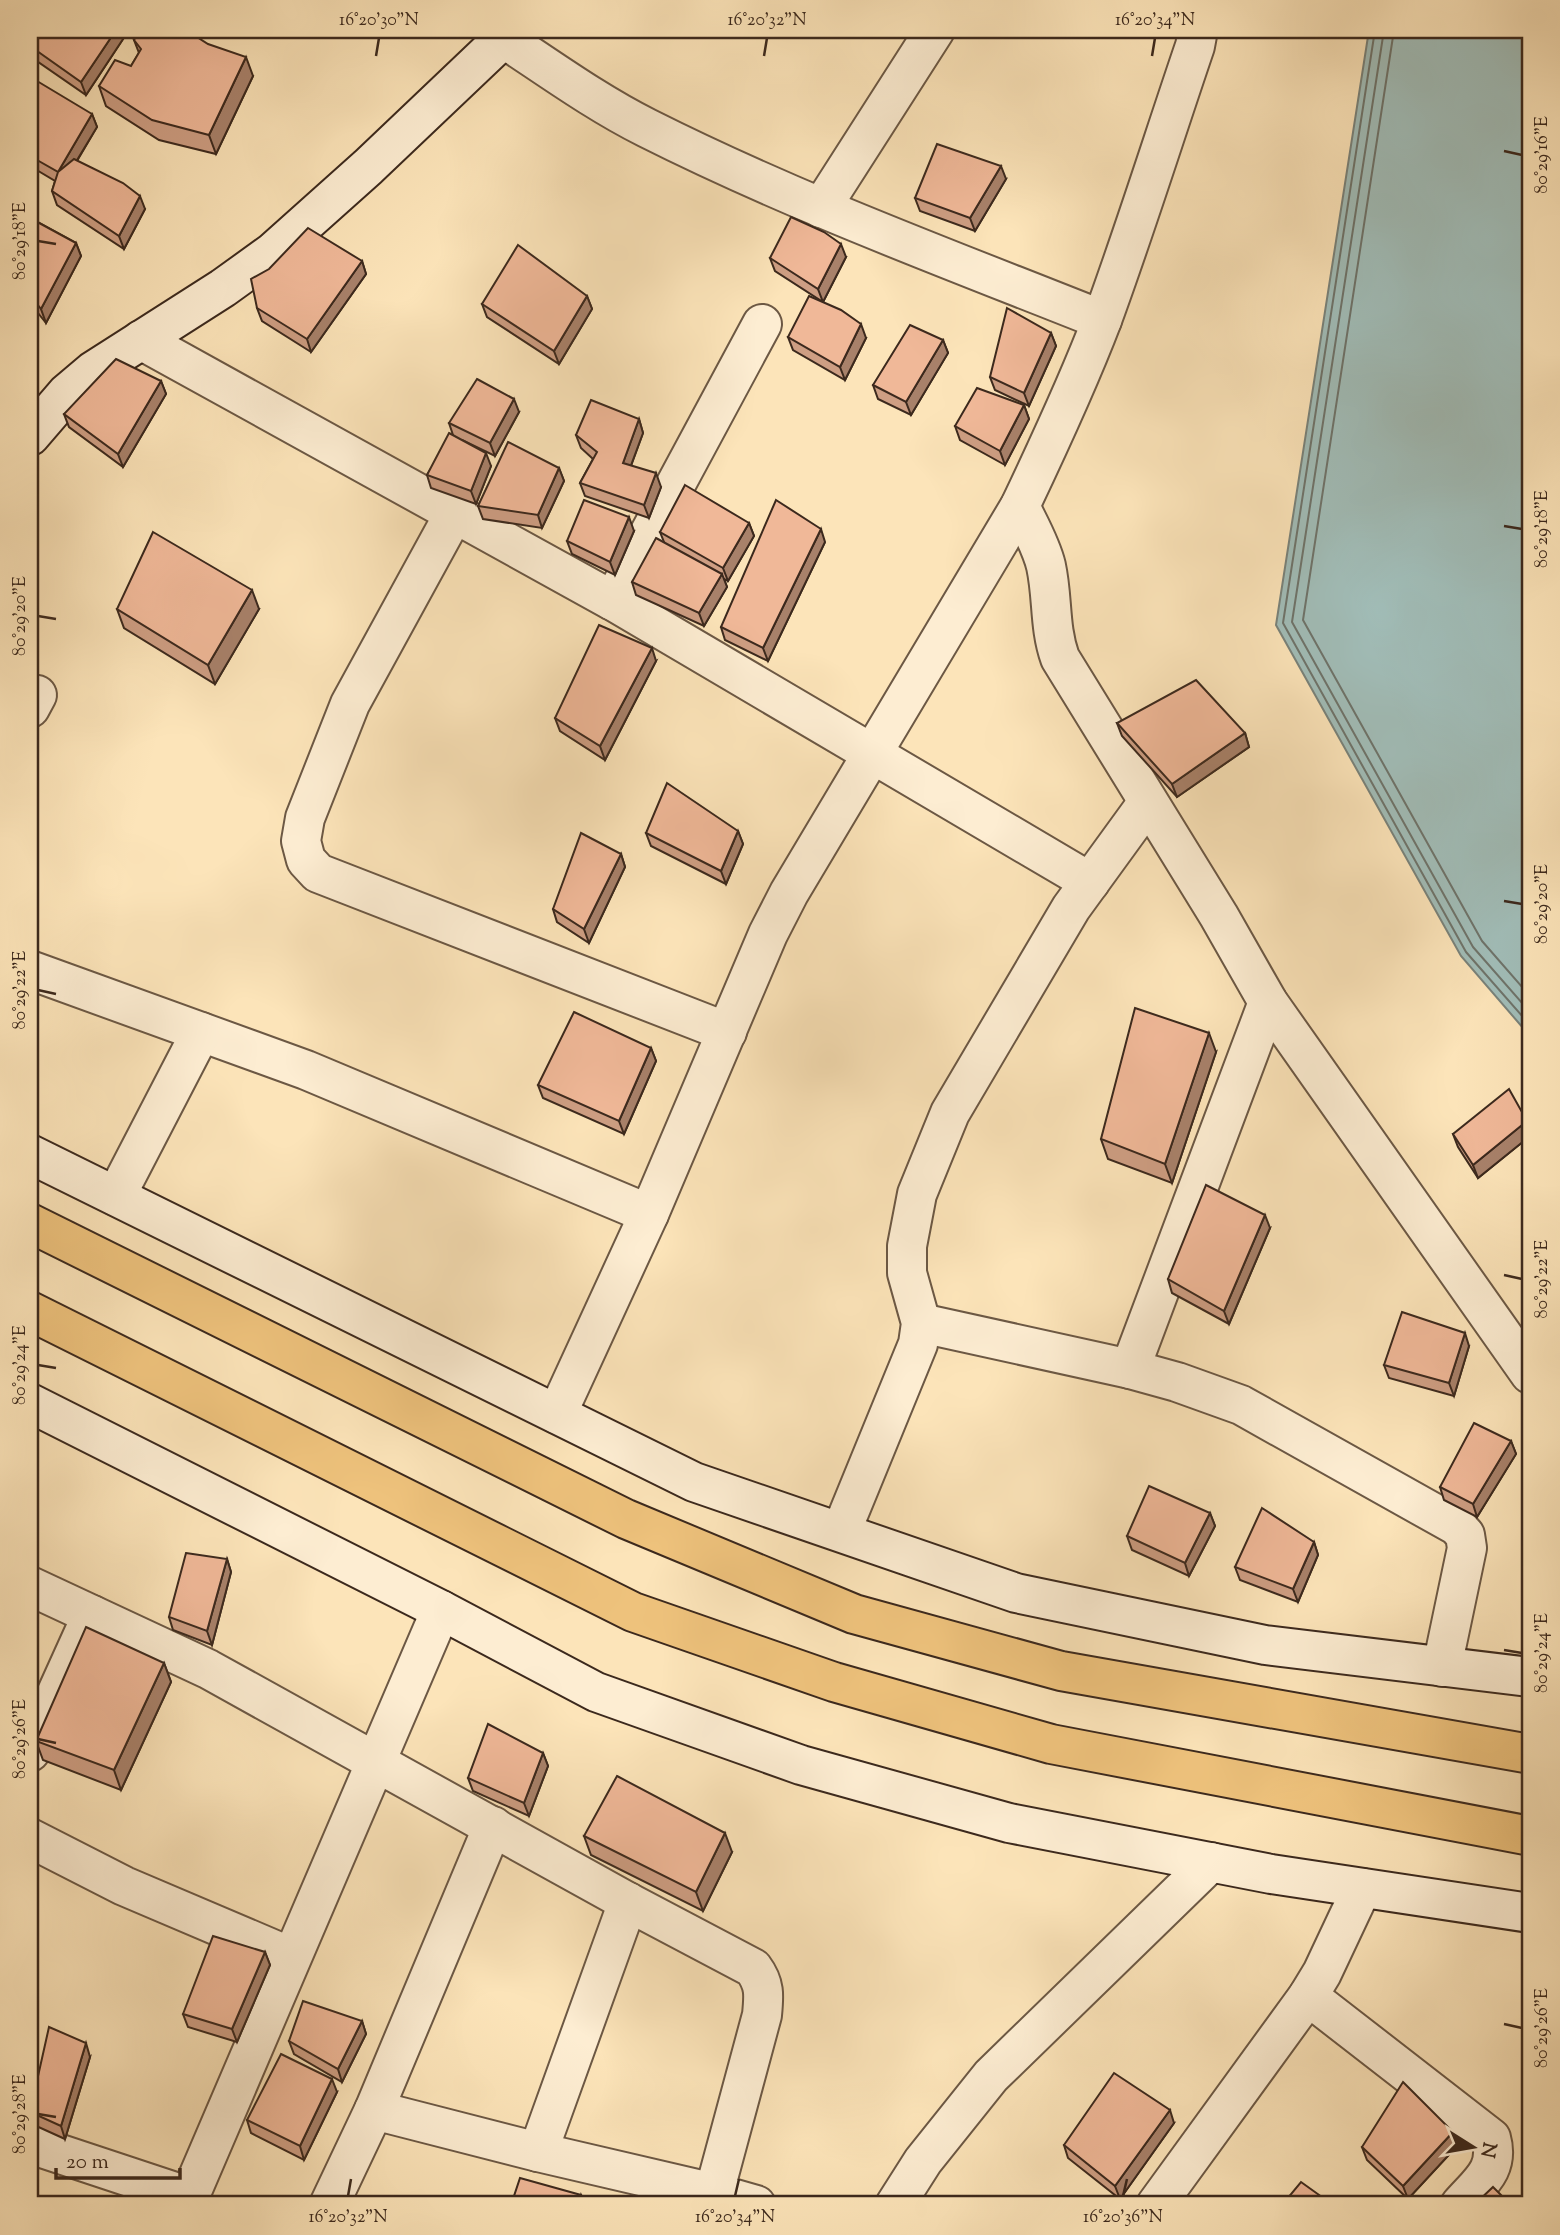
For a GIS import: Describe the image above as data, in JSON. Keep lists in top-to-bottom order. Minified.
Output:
{"scale_bar":"20 m","north":"right","coordinates":["16°20'30\"N","16°20'32\"N","16°20'34\"N","80°29'16\"E","80°29'18\"E","80°29'20\"E","80°29'22\"E","80°29'24\"E","80°29'26\"E","80°29'28\"E","16°20'36\"N"]}
